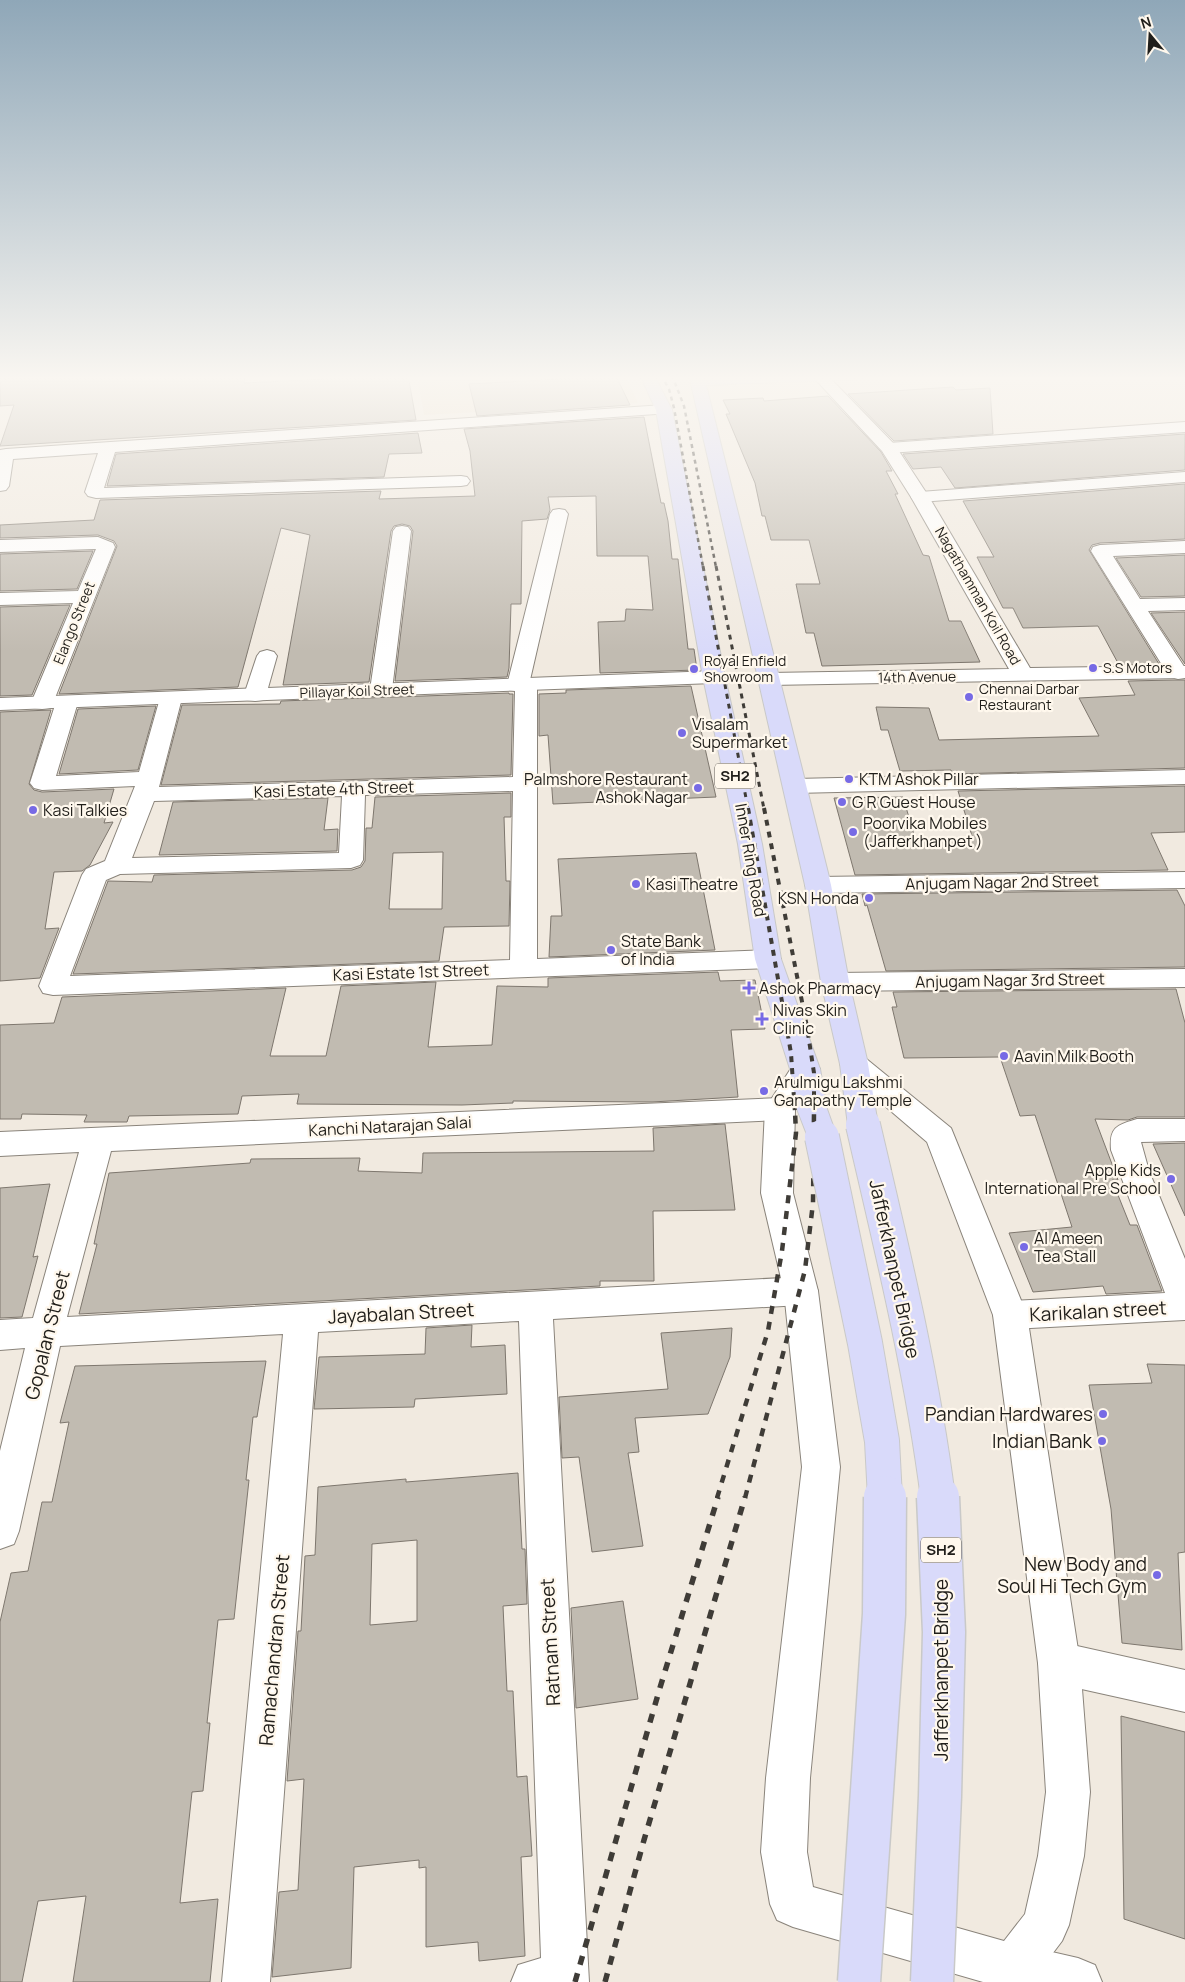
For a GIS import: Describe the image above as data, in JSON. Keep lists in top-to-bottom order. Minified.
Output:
{"streets":{"main road":["SH2","Inner Ring Road","Jafferkhanpet Bridge"],"street":["Nagathamman Koil Road","Elango Street","14th Avenue","Pillayar Koil Street","Kasi Estate 4th Street","Anjugam Nagar 2nd Street","Kasi Estate 1st Street","Anjugam Nagar 3rd Street","Kanchi Natarajan Salai","Karikalan street","Jayabalan Street","Gopalan Street","Ratnam Street","Ramachandran Street"]},"crossings":[["Nagathamman Koil Road","14th Avenue"],["Elango Street","Pillayar Koil Street"],["14th Avenue","SH2"],["Pillayar Koil Street","Kasi Estate 4th Street"],["Pillayar Koil Street","Inner Ring Road"],["SH2","Anjugam Nagar 2nd Street"],["SH2","Anjugam Nagar 3rd Street"],["SH2","Jafferkhanpet Bridge"],["Inner Ring Road","Kasi Estate 1st Street"],["Kanchi Natarajan Salai","Gopalan Street"],["Jayabalan Street","Gopalan Street"],["Jayabalan Street","Ratnam Street"],["Jayabalan Street","Ramachandran Street"]],"places":{"other":["S.S Motors","Royal Enfield Showroom","Chennai Darbar Restaurant","Visalam Supermarket","KTM Ashok Pillar","Palmshore Restaurant Ashok Nagar","G R Guest House","Kasi Talkies","Poorvika Mobiles (Jafferkhanpet )","Kasi Theatre","KSN Honda","State Bank of India","Aavin Milk Booth","Arulmigu Lakshmi Ganapathy Temple","Apple Kids International Pre School","Al Ameen Tea Stall","Pandian Hardwares","Indian Bank","New Body and Soul Hi Tech Gym"],"health":["Ashok Pharmacy","Nivas Skin Clinic"]},"north":"top"}
